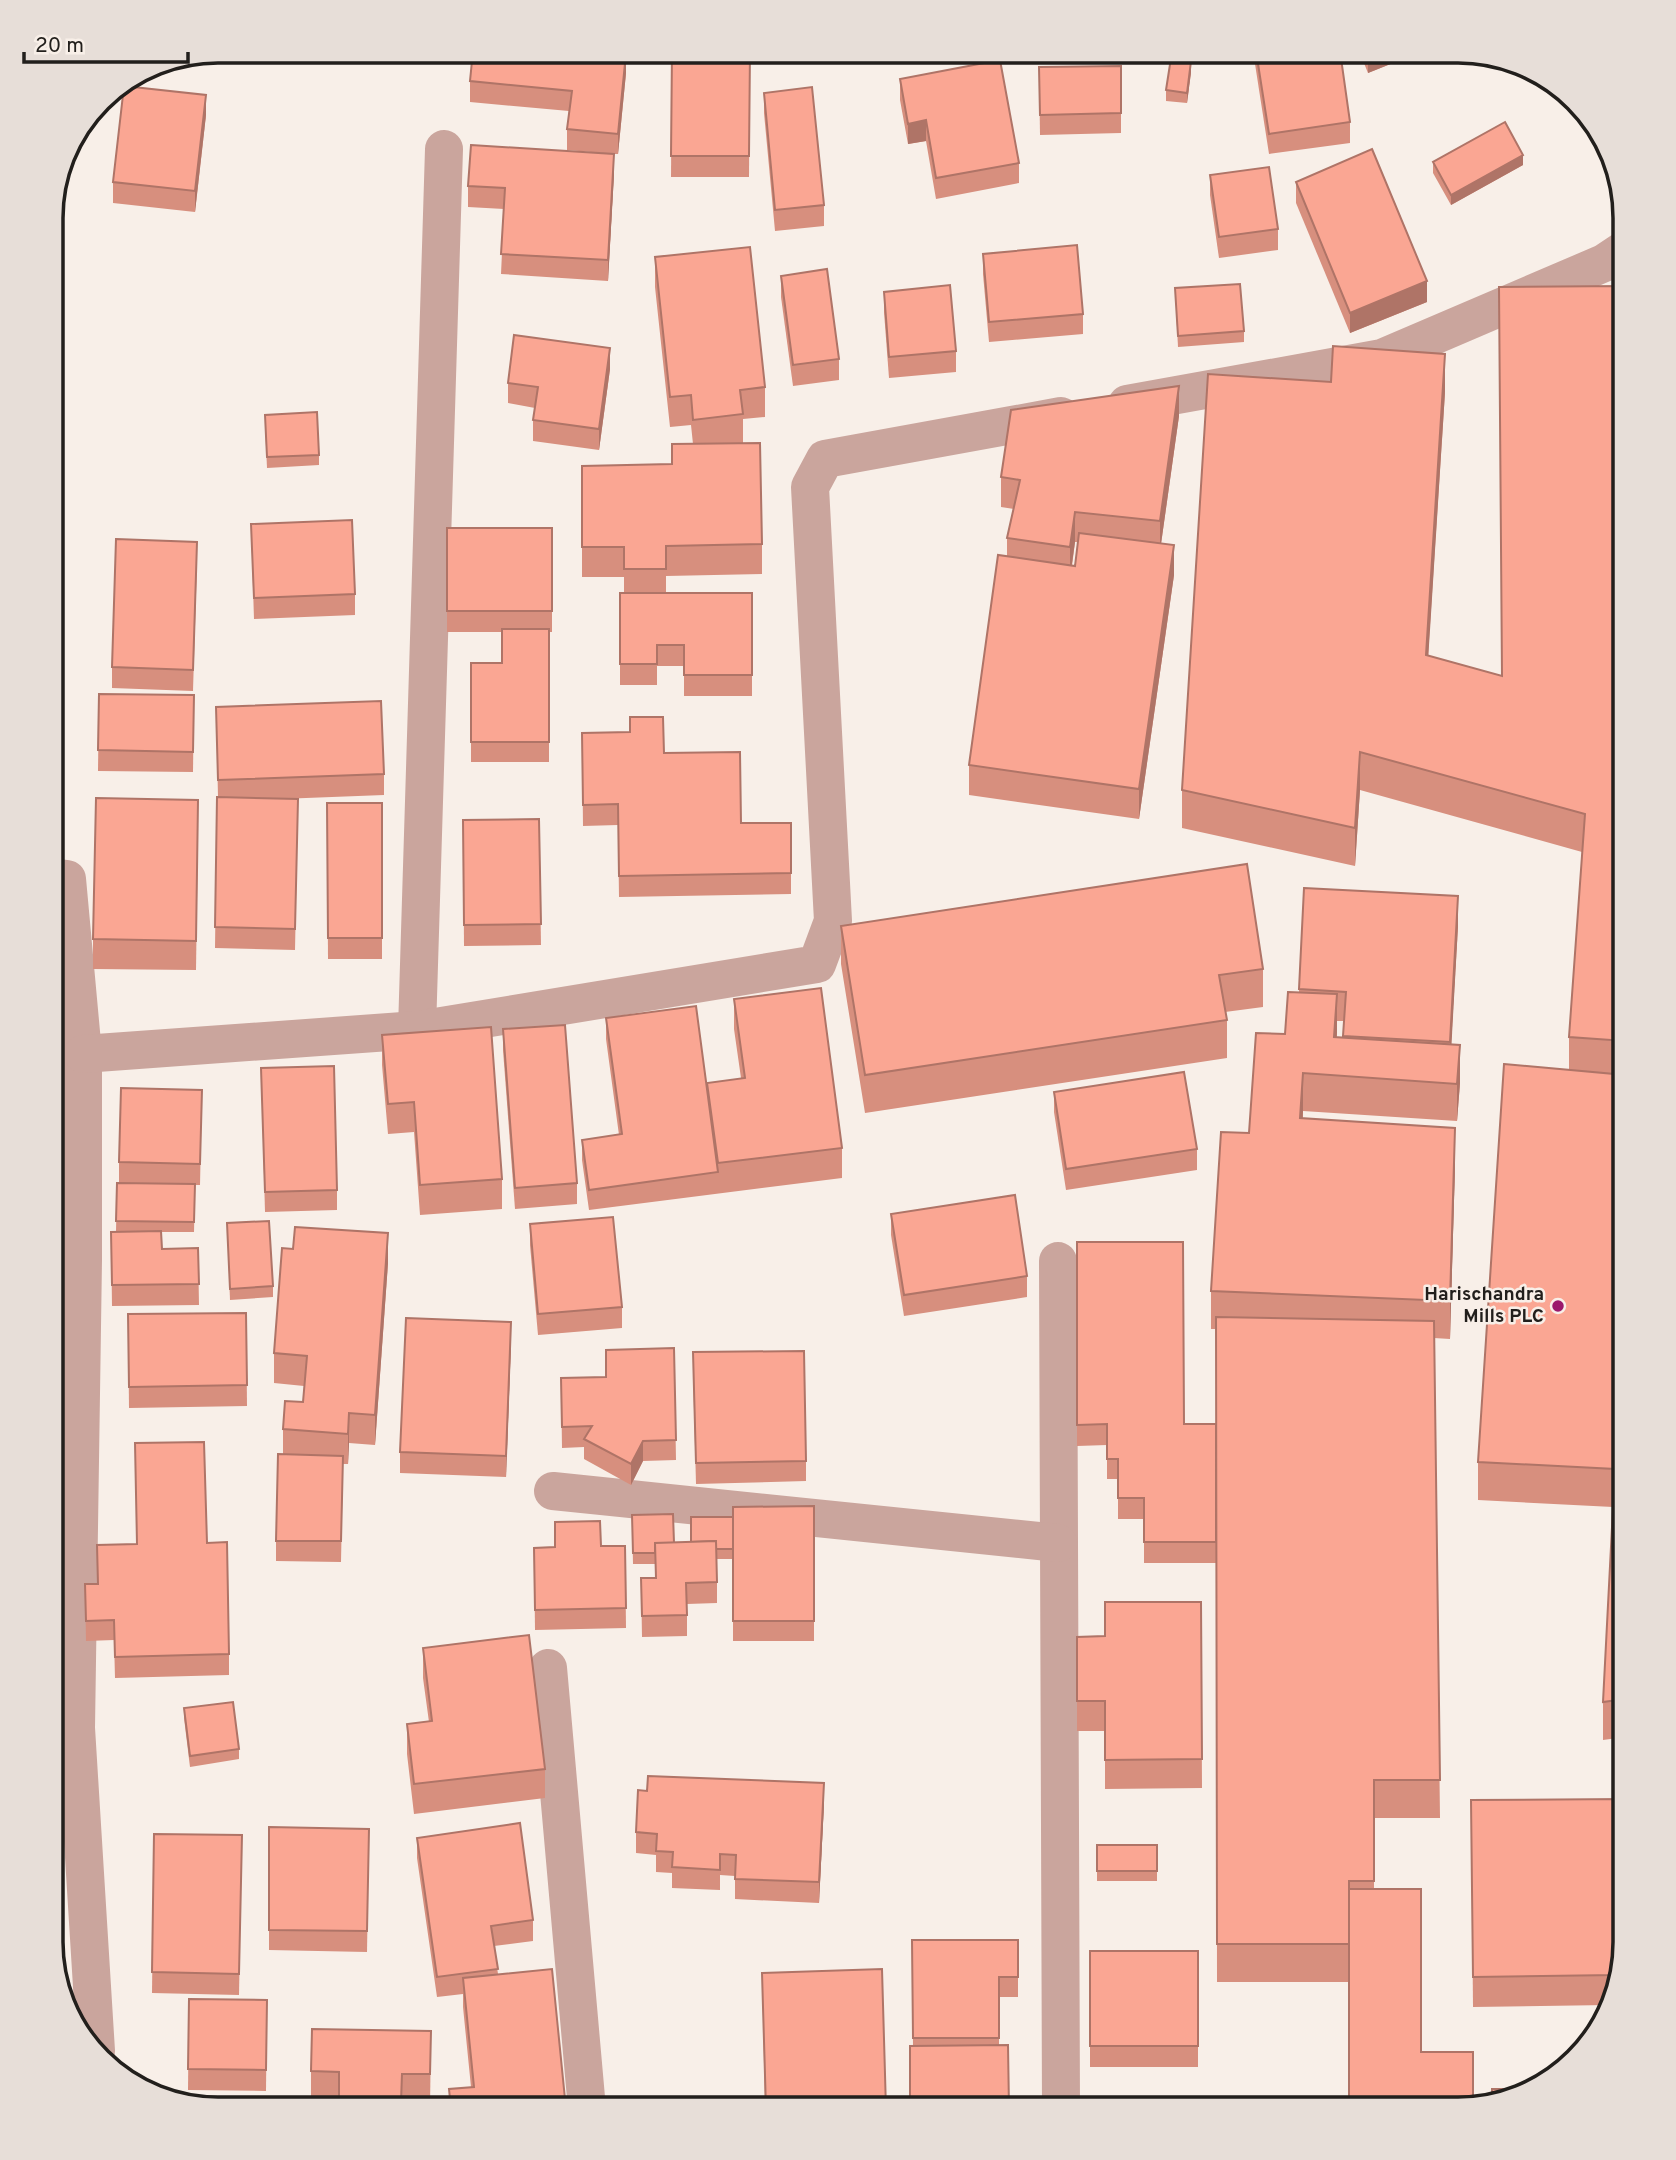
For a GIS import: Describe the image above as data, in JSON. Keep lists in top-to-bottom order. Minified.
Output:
{"places":["Harischandra Mills PLC"],"scale_bar":"20 m"}
